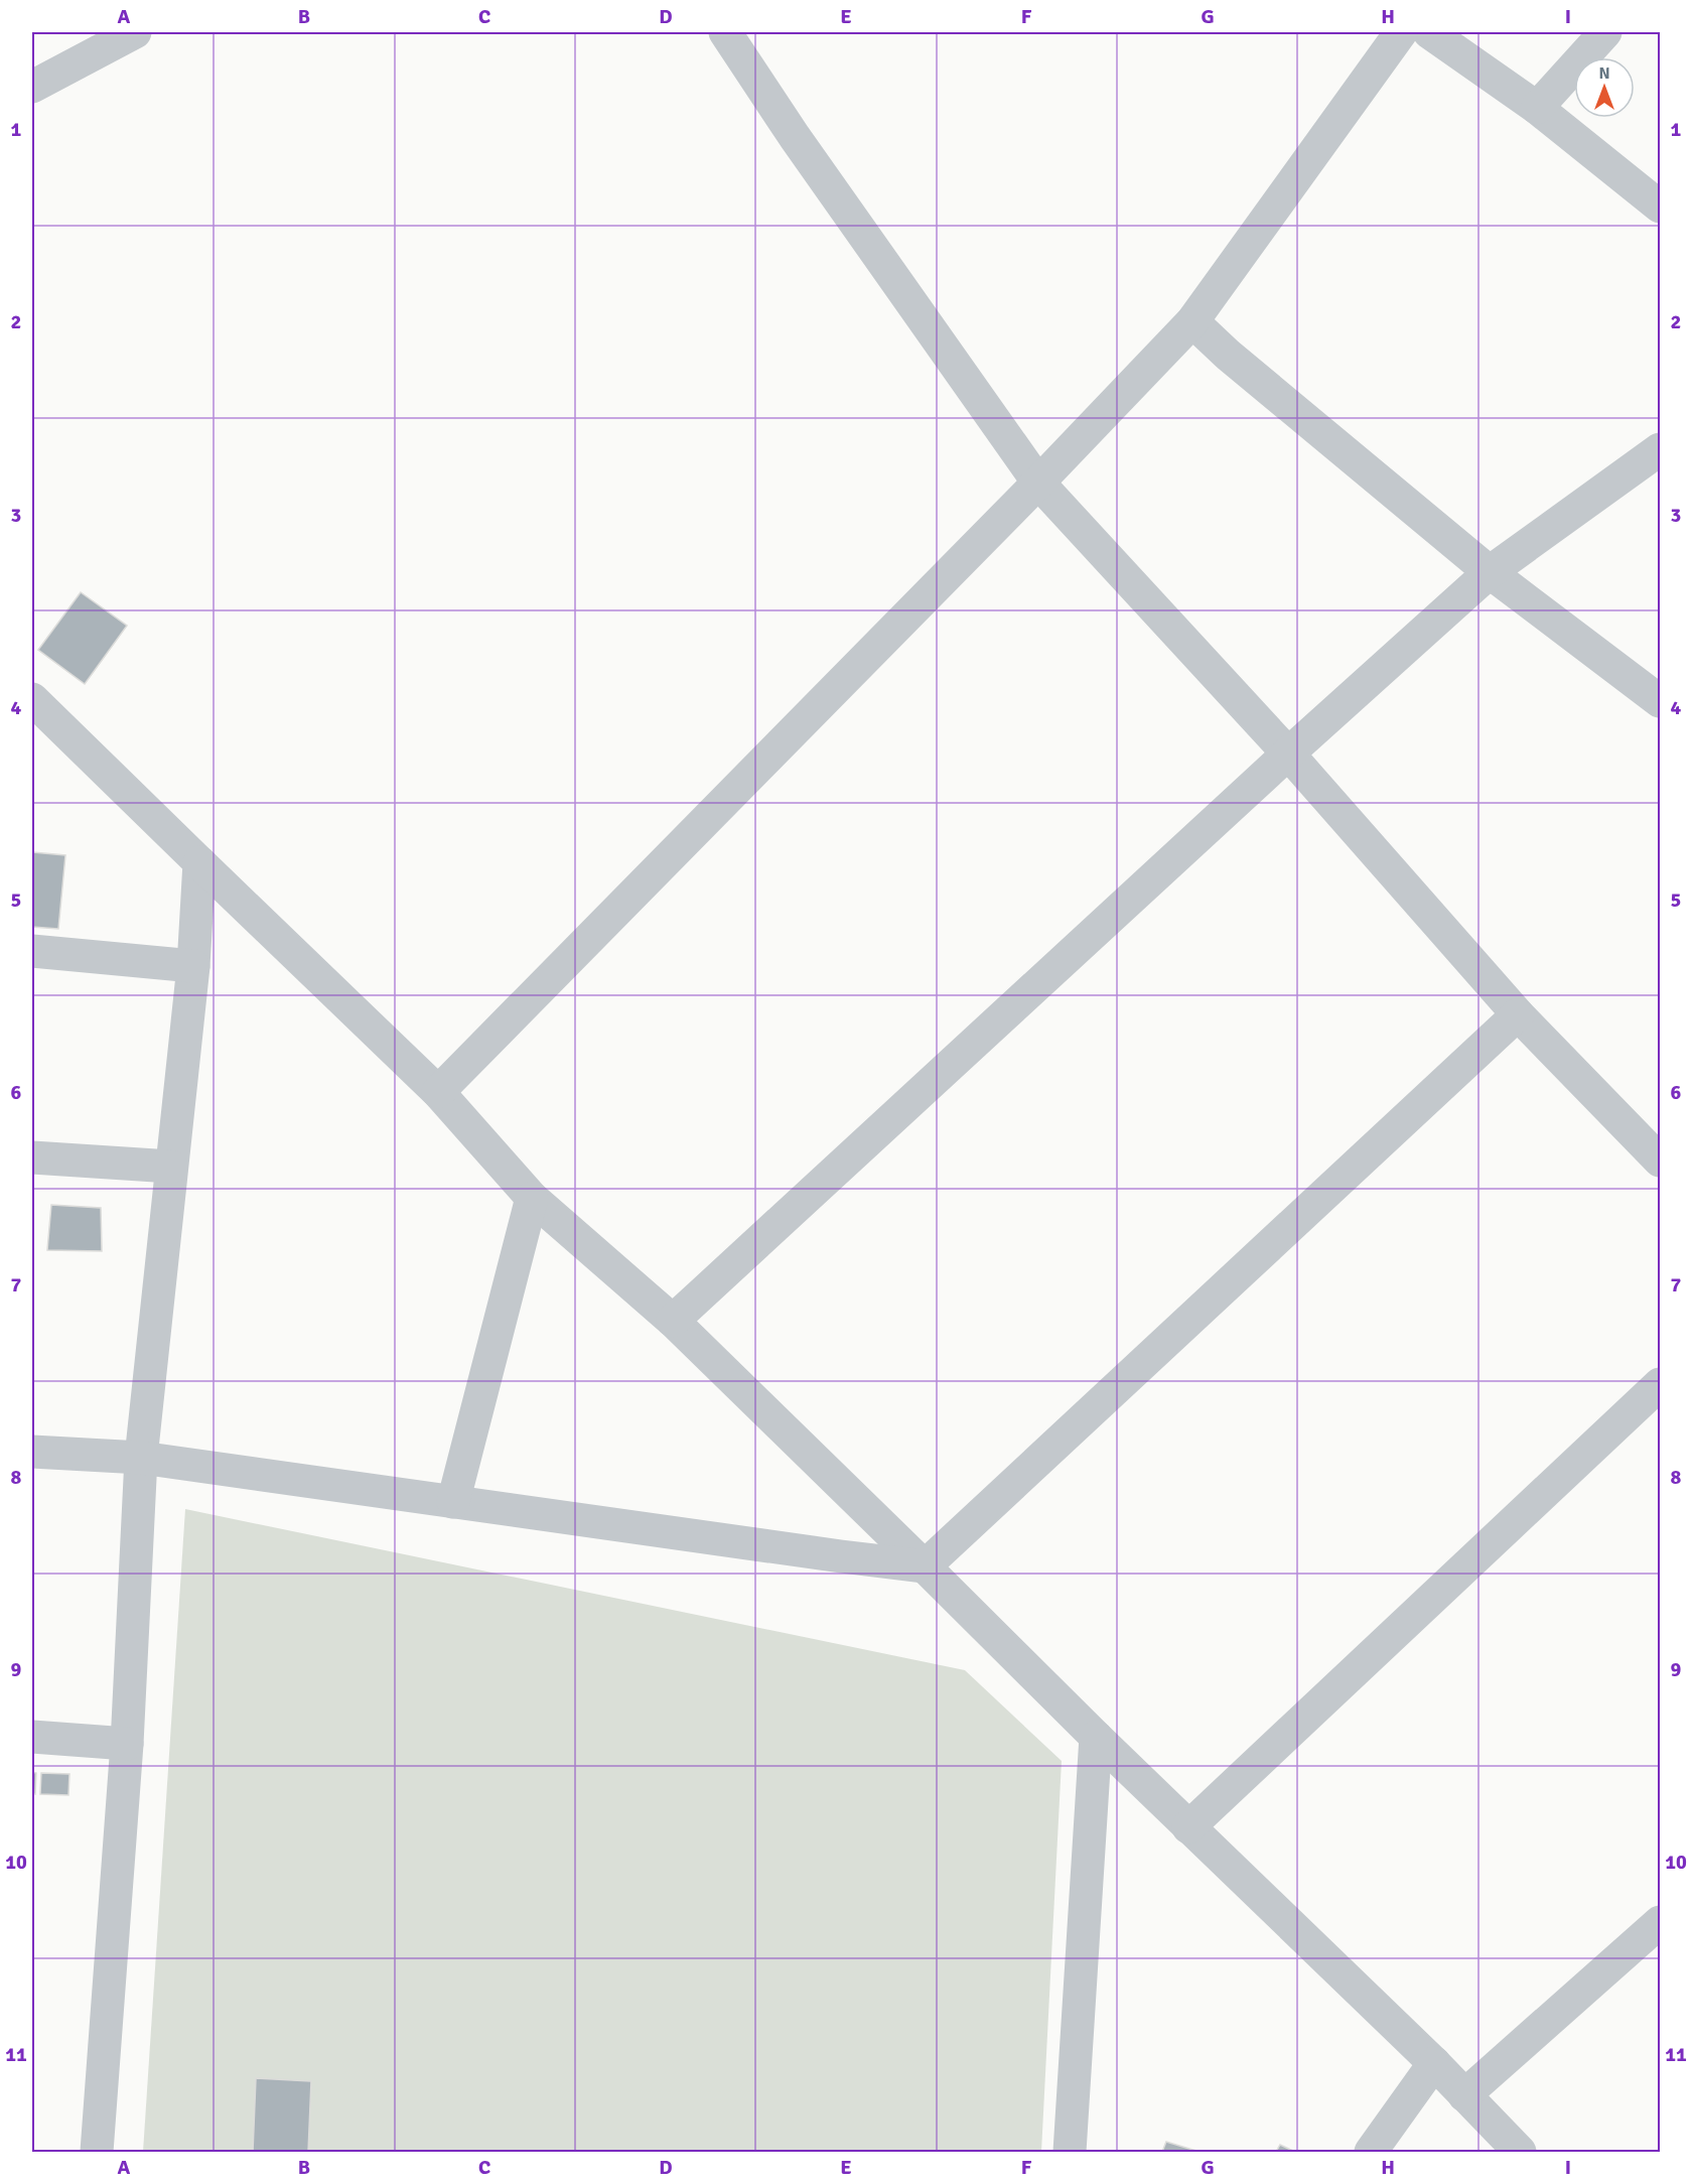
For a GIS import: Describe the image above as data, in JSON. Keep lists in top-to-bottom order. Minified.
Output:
{"north":"top","grid":{"columns":["A","B","C","D","E","F","G","H","I"],"rows":["1","2","3","4","5","6","7","8","9","10","11"]}}
